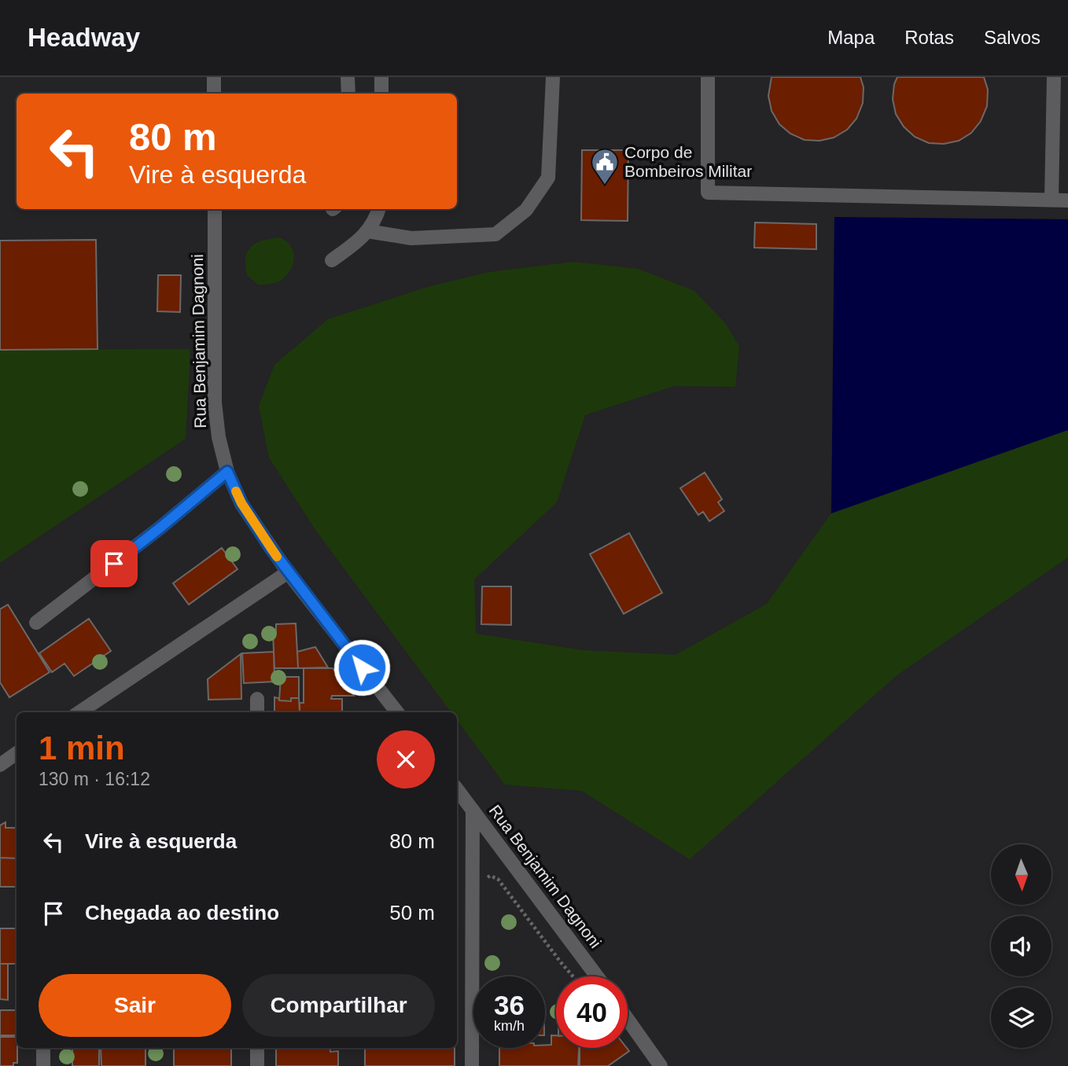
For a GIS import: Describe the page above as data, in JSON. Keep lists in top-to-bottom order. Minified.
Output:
{"streets":{"street":["Rua Benjamim Dagnoni"]},"places":{"public building":["Corpo de Bombeiros Militar"]},"north":"bottom","page":{"header":"Headway","nav":["Mapa","Rotas","Salvos"],"turn":["80 m","Vire à esquerda"],"heading":["1 min","130 m · 16:12"],"list":[{"name":"Vire à esquerda","value":"80 m"},{"name":"Chegada ao destino","value":"50 m"}],"buttons":["Sair","Compartilhar"],"speed":"36 km/h","limit":"40"}}
